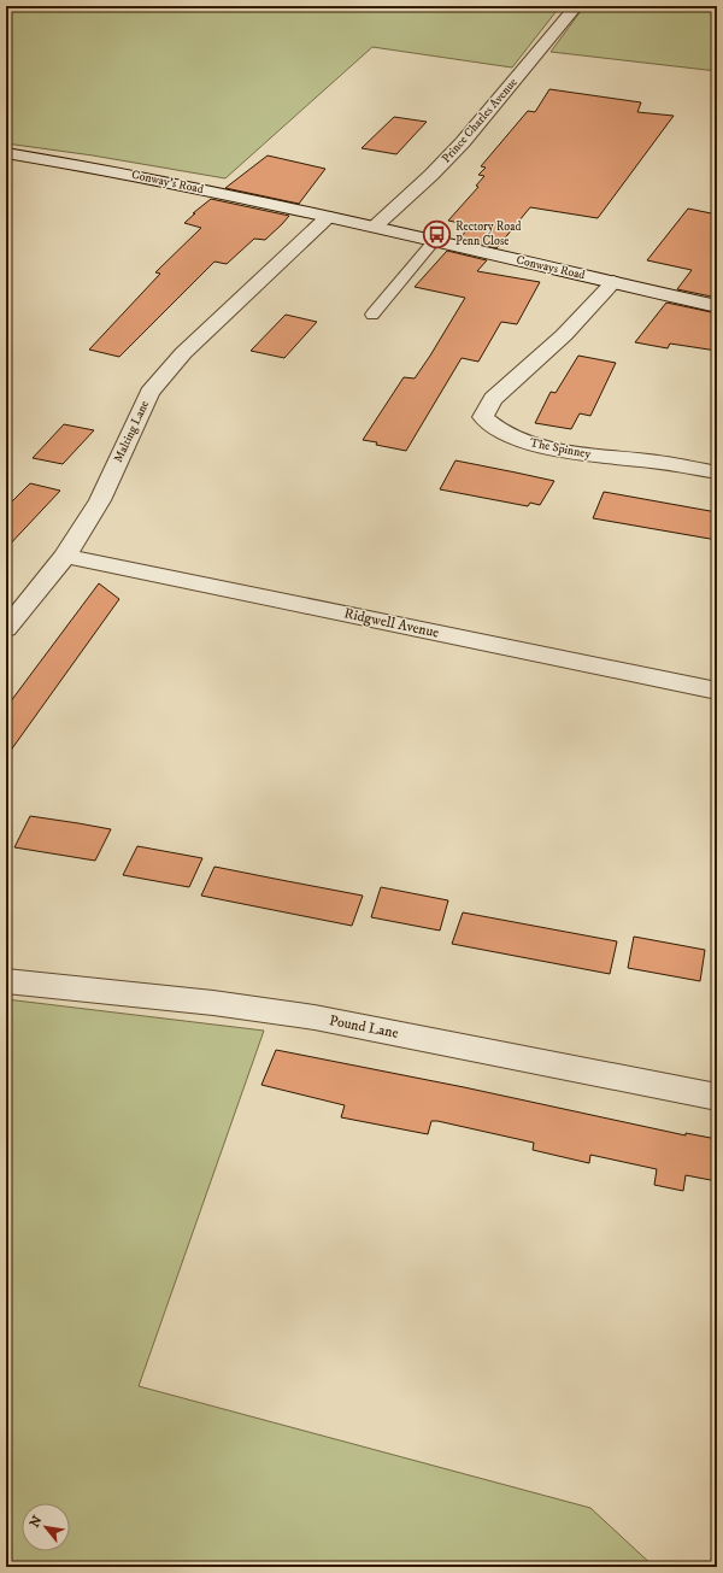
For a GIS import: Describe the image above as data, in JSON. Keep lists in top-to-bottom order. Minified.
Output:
{"streets":{"street":["Prince Charles Avenue","Conway's Road","Conways Road","Malting Lane","The Spinney","Ridgwell Avenue","Pound Lane"]},"crossings":[["Prince Charles Avenue","Conways Road"],["Conway's Road","Conways Road"],["Conway's Road","Malting Lane"],["Conways Road","Malting Lane"],["Conways Road","The Spinney"],["Malting Lane","Ridgwell Avenue"]],"places":{"bus stop":["Rectory Road Penn Close"]},"north":"top left"}
